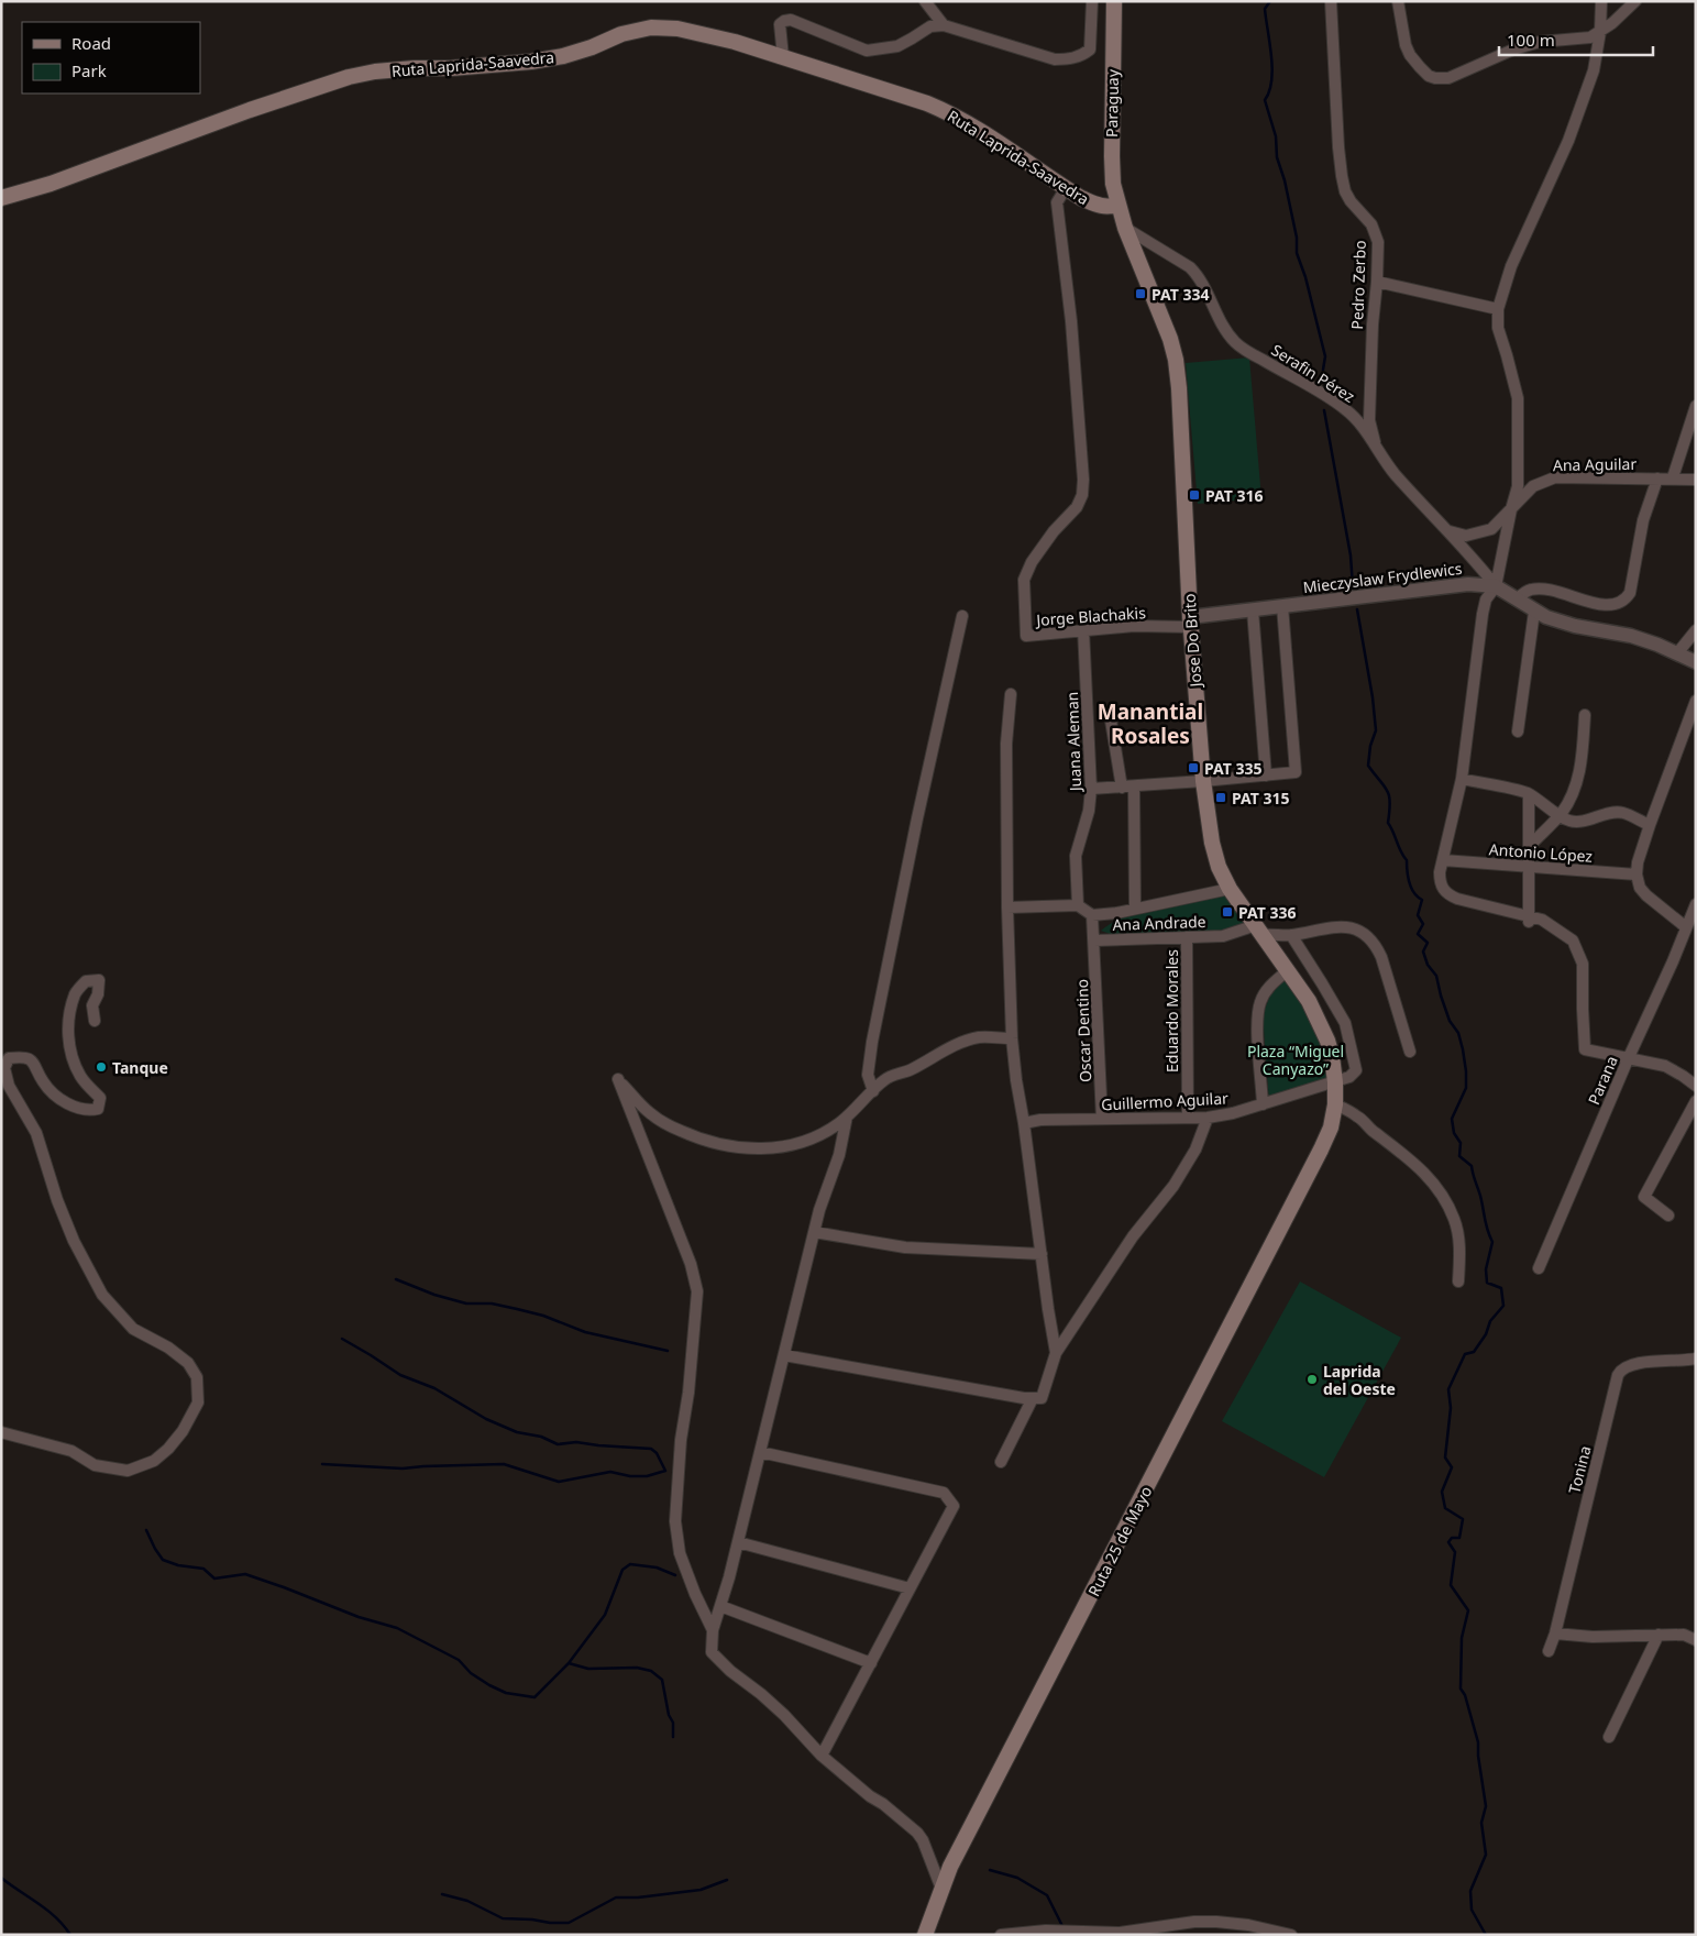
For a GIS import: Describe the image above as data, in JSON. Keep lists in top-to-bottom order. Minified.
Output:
{"streets":{"main road":["Ruta Laprida-Saavedra","Paraguay","Jose Do Brito","Ruta 25 de Mayo"],"street":["Pedro Zerbo","Serafin Pérez","Ana Aguilar","Mieczyslaw Frydlewics","Jorge Blachakis","Juana Aleman","Antonio López","Ana Andrade","Eduardo Morales","Oscar Dentino","Parana","Guillermo Aguilar","Tonina"]},"crossings":[["Ruta Laprida-Saavedra","Paraguay"],["Ruta Laprida-Saavedra","Jorge Blachakis"],["Ruta Laprida-Saavedra","Jose Do Brito"],["Paraguay","Jose Do Brito"],["Pedro Zerbo","Serafin Pérez"],["Serafin Pérez","Ana Aguilar"],["Serafin Pérez","Mieczyslaw Frydlewics"],["Serafin Pérez","Jose Do Brito"],["Mieczyslaw Frydlewics","Jorge Blachakis"],["Mieczyslaw Frydlewics","Jose Do Brito"],["Jorge Blachakis","Jose Do Brito"],["Jorge Blachakis","Juana Aleman"],["Jose Do Brito","Ana Andrade"],["Jose Do Brito","Guillermo Aguilar"],["Jose Do Brito","Ruta 25 de Mayo"],["Ana Andrade","Eduardo Morales"],["Ana Andrade","Oscar Dentino"],["Ana Andrade","Guillermo Aguilar"],["Eduardo Morales","Guillermo Aguilar"],["Oscar Dentino","Guillermo Aguilar"]],"districts":["Manantial Rosales"],"parks":["Plaza “Miguel Canyazo”"],"places":{"transit":["PAT 334","PAT 316","PAT 335","PAT 315","PAT 336"],"other":["Tanque","Laprida del Oeste"]},"legend":["Road","Park"],"scale_bar":"100 m"}
